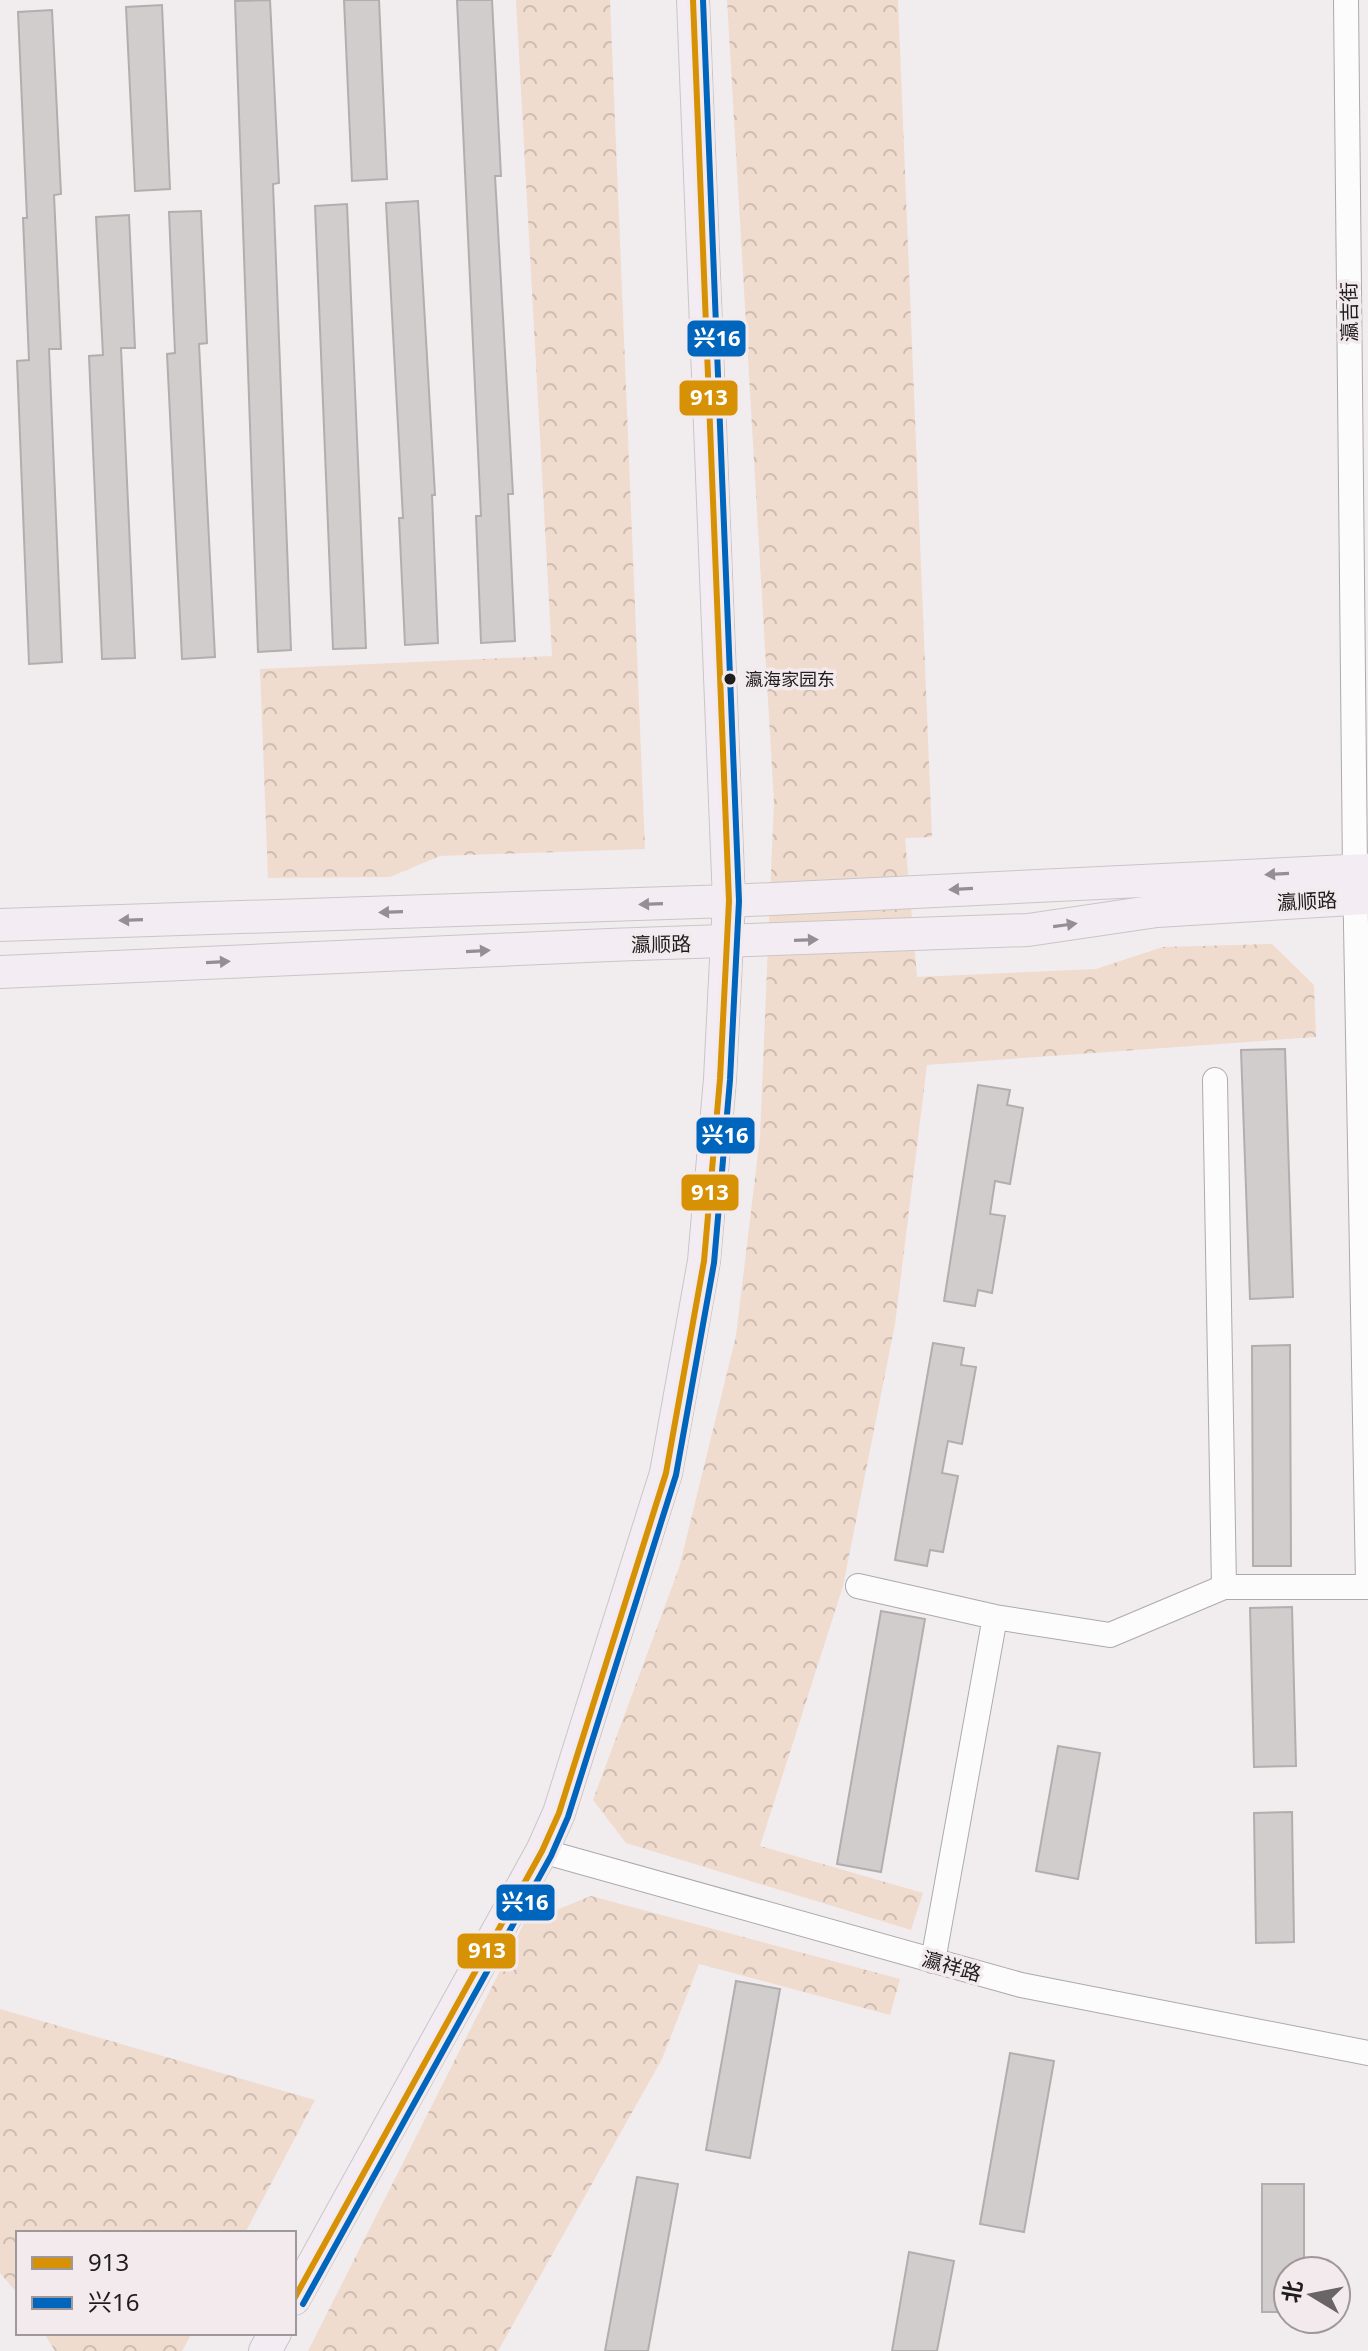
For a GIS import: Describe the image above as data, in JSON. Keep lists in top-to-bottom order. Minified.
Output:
{"streets":{"main road":["瀛顺路"],"street":["瀛吉街","瀛祥路"]},"crossings":[["瀛吉街","瀛顺路"]],"places":["瀛海家园东"],"lines":["transit line 913","transit line 兴16"],"legend":["913","兴16"],"north":"left"}
